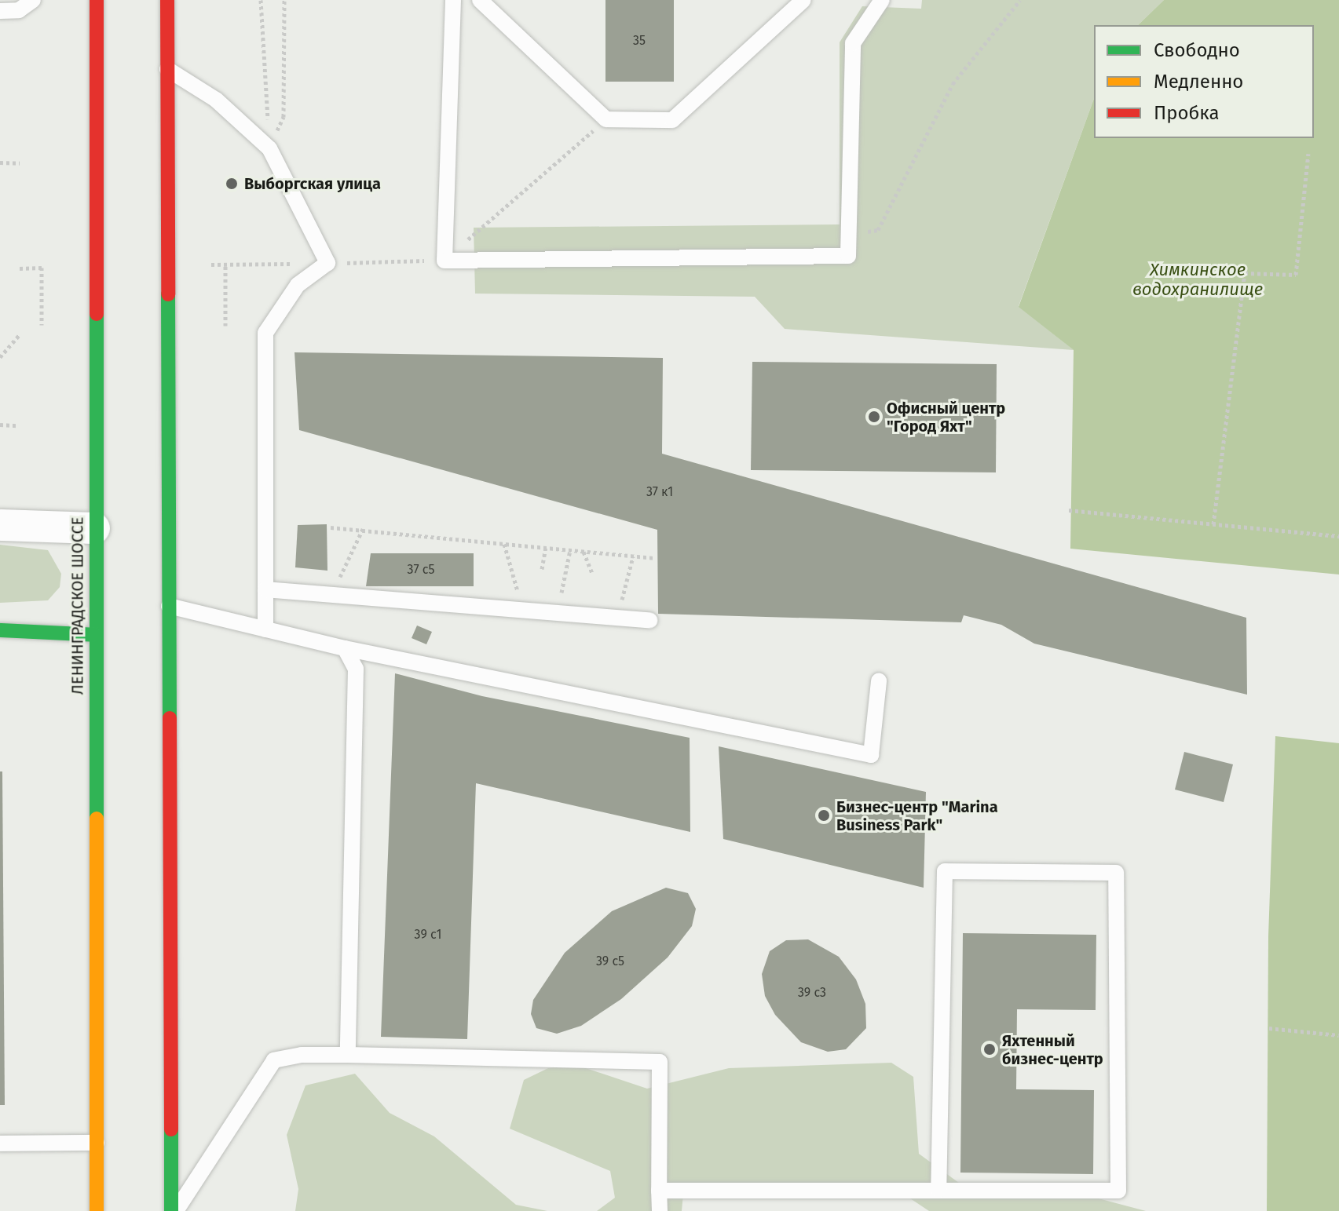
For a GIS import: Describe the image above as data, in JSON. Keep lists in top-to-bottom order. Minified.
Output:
{"streets":{"main road":["ЛЕНИНГРАДСКОЕ ШОССЕ"]},"water":["Химкинское водохранилище"],"places":["Выборгская улица","Офисный центр \"Город Яхт\"","Бизнес-центр \"Marina Business Park\"","Яхтенный бизнес-центр"],"house_numbers":["35","37 к1","37 с5","39 с1","39 с5","39 с3"],"legend":["Свободно","Медленно","Пробка"]}
